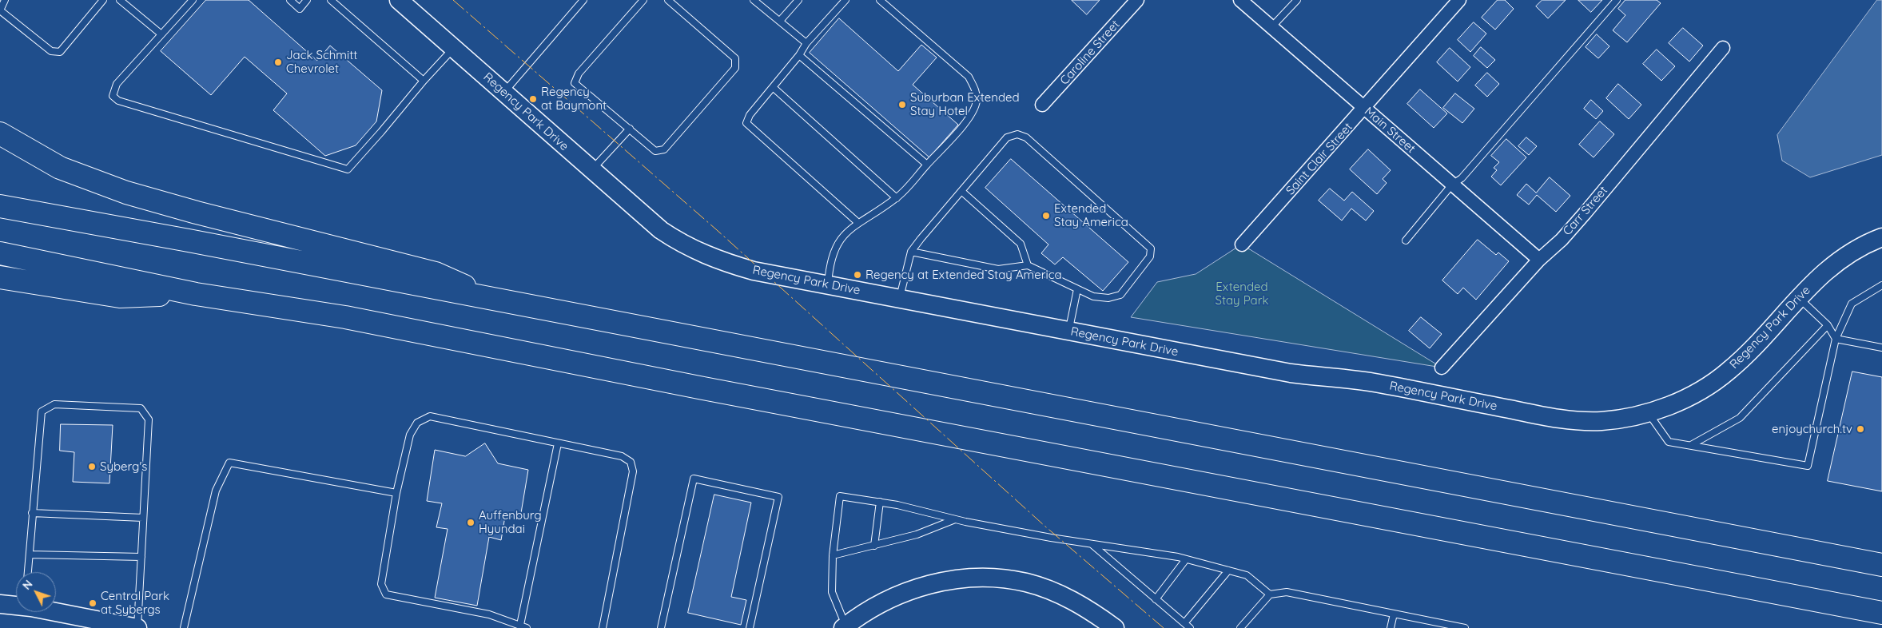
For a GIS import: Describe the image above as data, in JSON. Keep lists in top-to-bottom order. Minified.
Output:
{"streets":{"street":["Caroline Street","Regency Park Drive","Main Street","Saint Clair Street","Carr Street"]},"crossings":[["Main Street","Saint Clair Street"],["Main Street","Carr Street"]],"parks":["Extended Stay Park"],"places":["Jack Schmitt Chevrolet","Regency at Baymont","Suburban Extended Stay Hotel","Extended Stay America","Regency at Extended Stay America","enjoychurch.tv","Syberg's","Auffenburg Hyundai","Central Park at Sybergs"],"north":"top left"}
